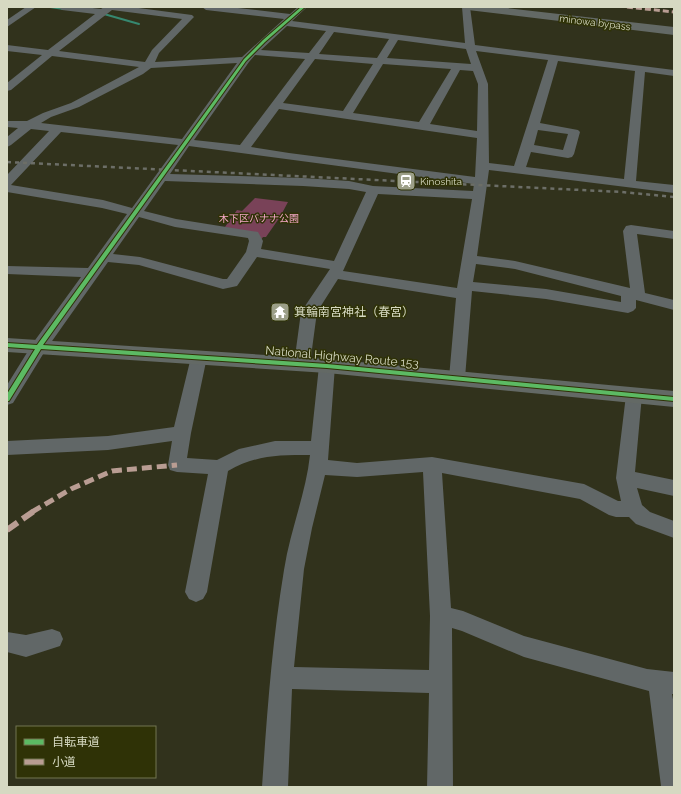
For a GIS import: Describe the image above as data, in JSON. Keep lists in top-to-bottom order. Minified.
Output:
{"streets":{"highway":["minowa bypass","National Highway Route 153"]},"parks":["木下区バナナ公園"],"places":{"station":["Kinoshita"],"temple":["箕輪南宮神社（春宮）"]},"legend":["自転車道","小道"]}
